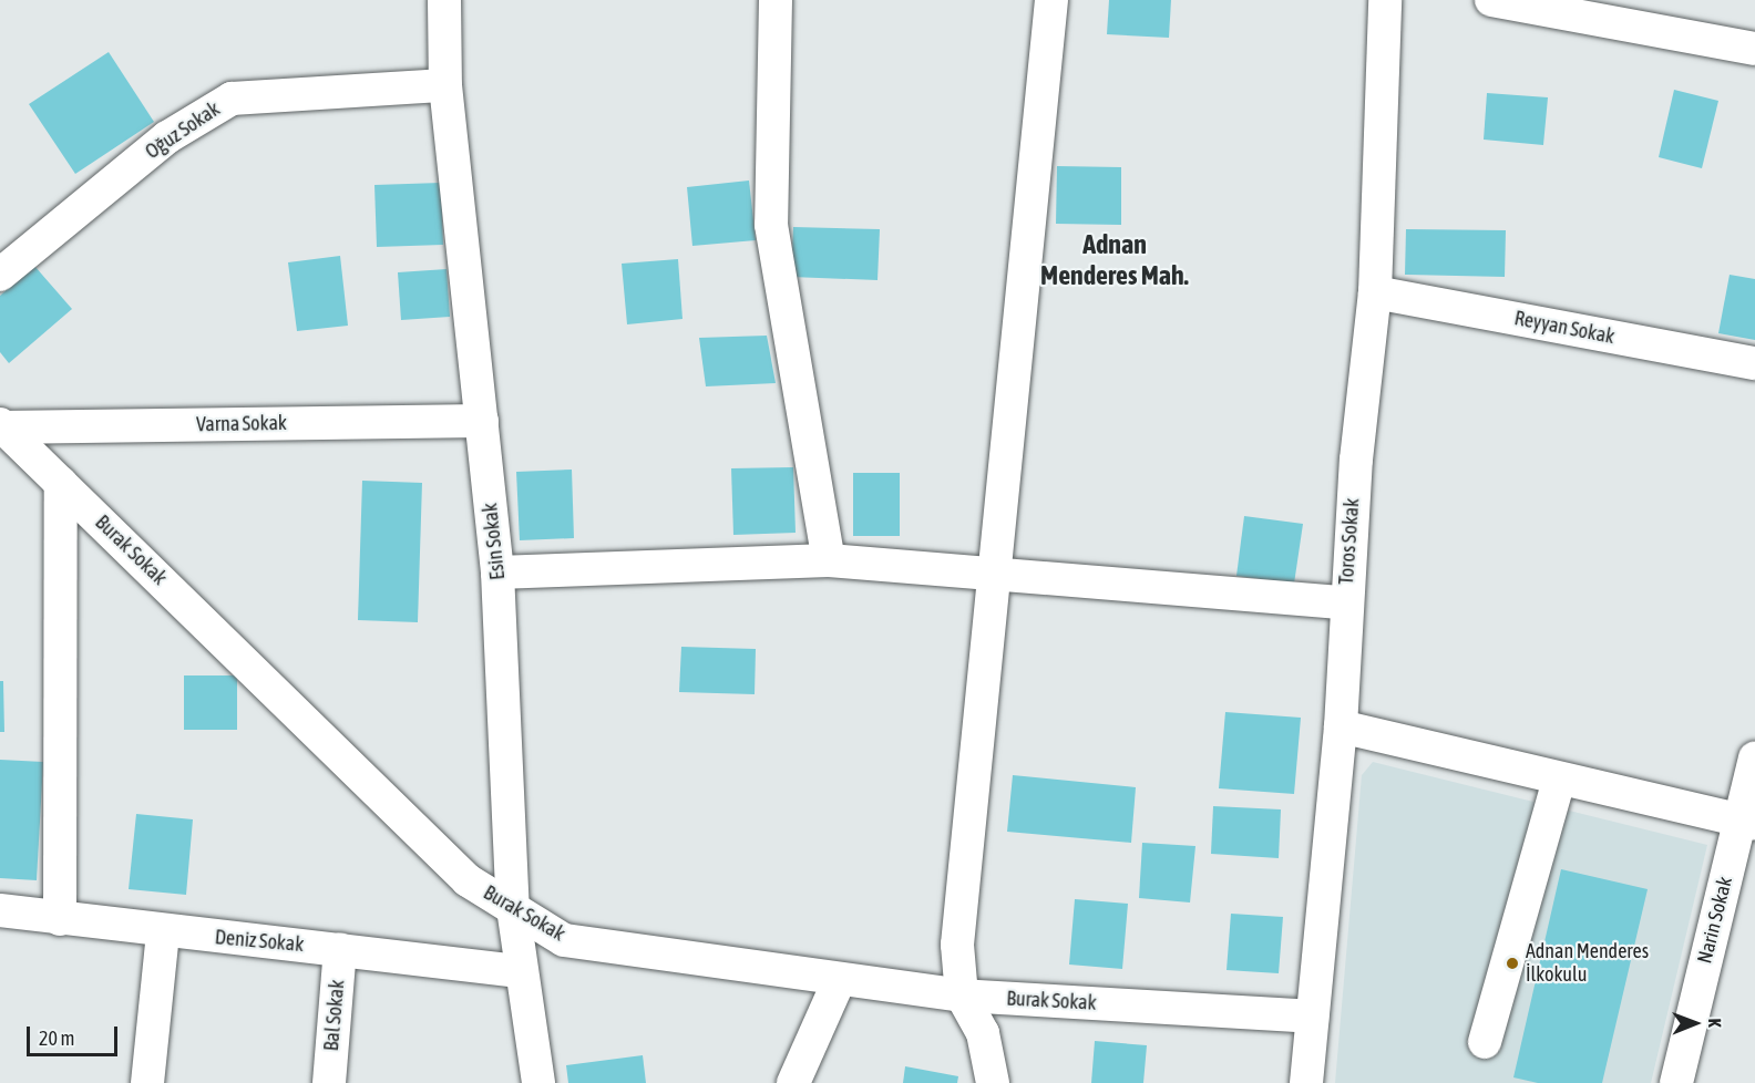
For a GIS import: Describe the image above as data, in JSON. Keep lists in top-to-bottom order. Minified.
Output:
{"streets":{"street":["Oğuz Sokak","Reyyan Sokak","Varna Sokak","Esin Sokak","Toros Sokak","Burak Sokak","Narin Sokak","Deniz Sokak","Bal Sokak"]},"crossings":[["Oğuz Sokak","Esin Sokak"],["Reyyan Sokak","Toros Sokak"],["Varna Sokak","Esin Sokak"],["Varna Sokak","Burak Sokak"],["Esin Sokak","Burak Sokak"],["Esin Sokak","Deniz Sokak"],["Toros Sokak","Burak Sokak"],["Deniz Sokak","Bal Sokak"]],"districts":["Adnan Menderes Mah."],"places":["Adnan Menderes İlkokulu"],"scale_bar":"20 m","north":"right"}
